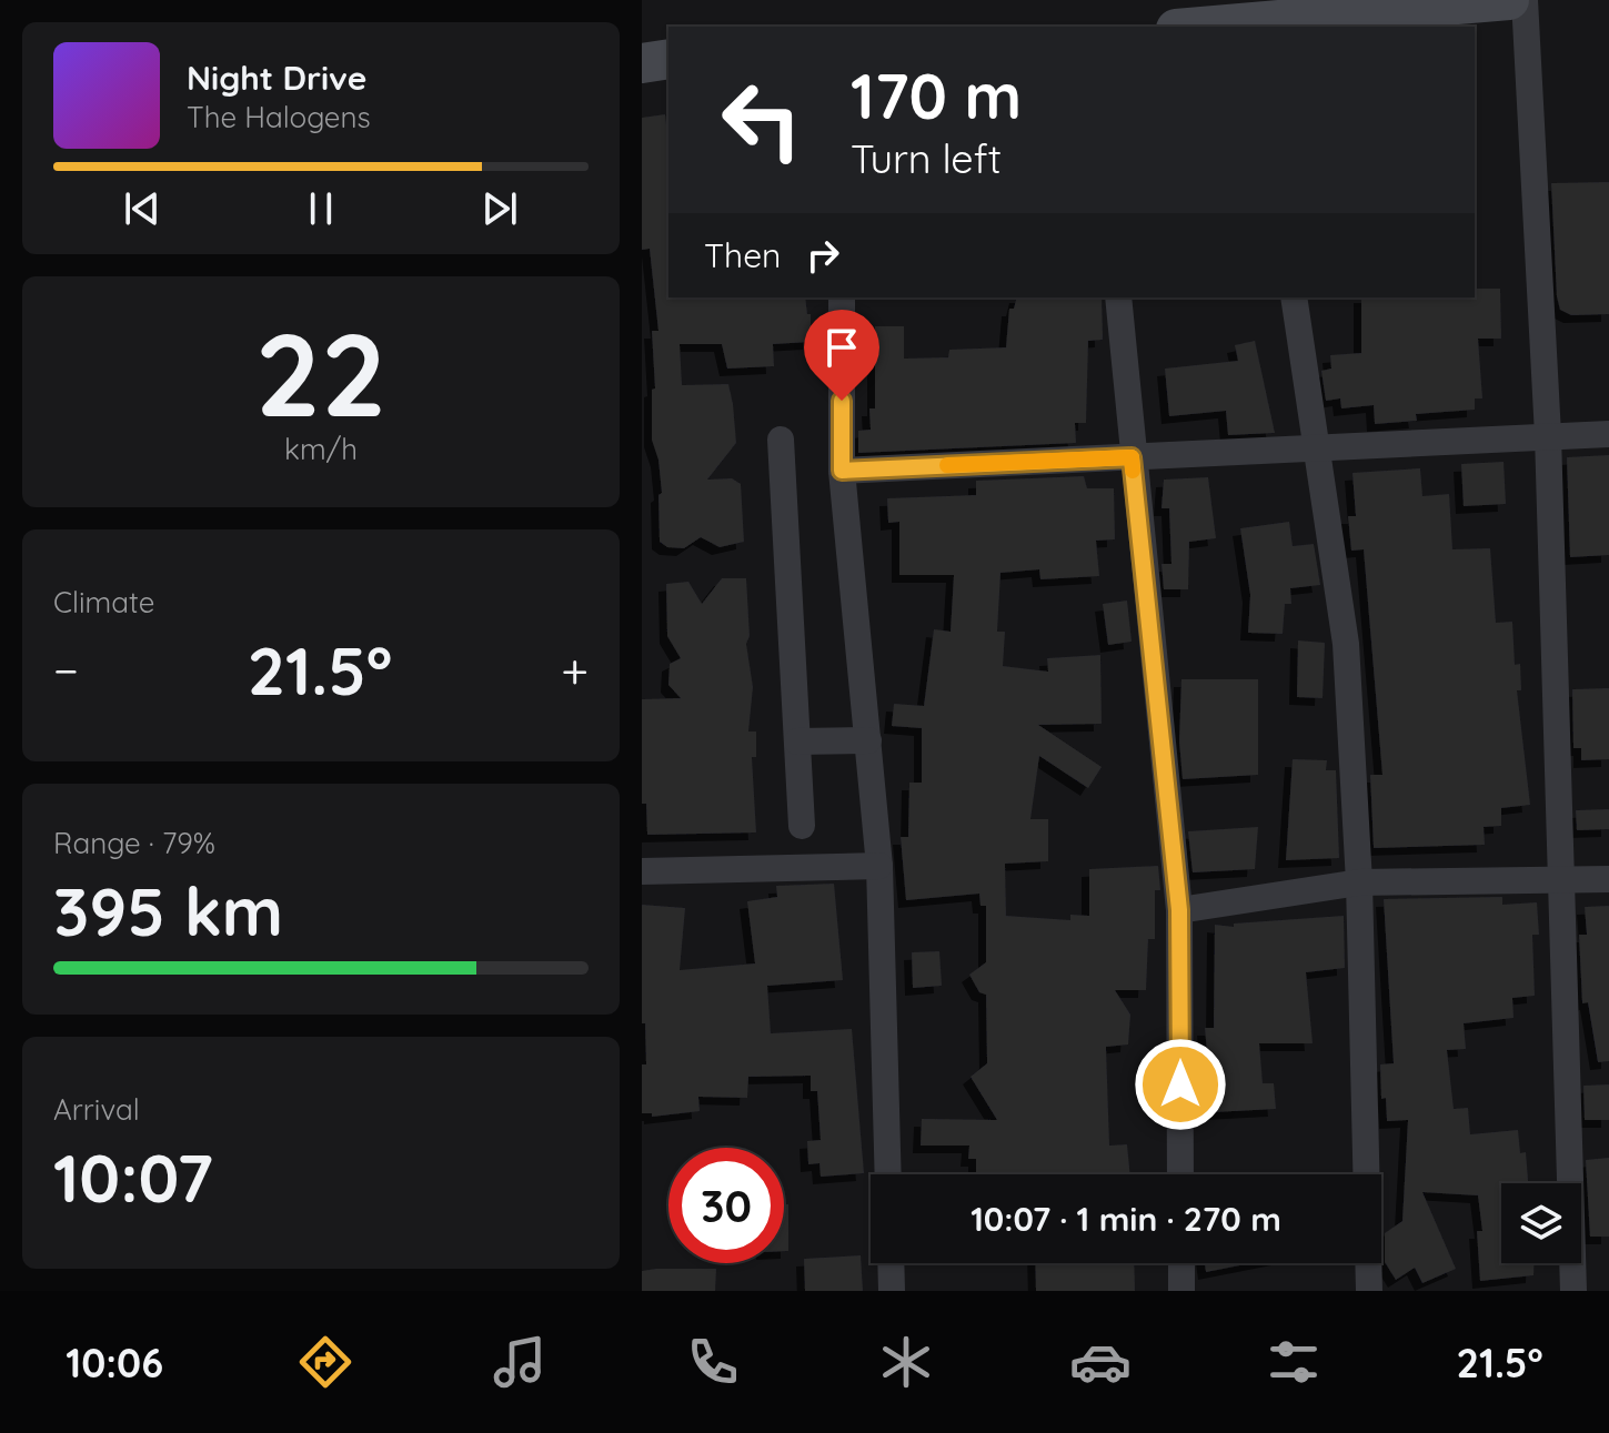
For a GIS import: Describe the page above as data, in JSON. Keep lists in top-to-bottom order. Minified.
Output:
{"page":{"turn":["170 m","Turn left"],"song":["Night Drive","The Halogens"],"then":"Then","tile":[["22","km/h"],"Climate",["Range · 79%","395 km"],["Arrival","10:07"]],"heat":["−","21.5°","+"],"limit":"30","trip":"10:07 · 1 min · 270 m","tabs":["10:06","21.5°"]}}
